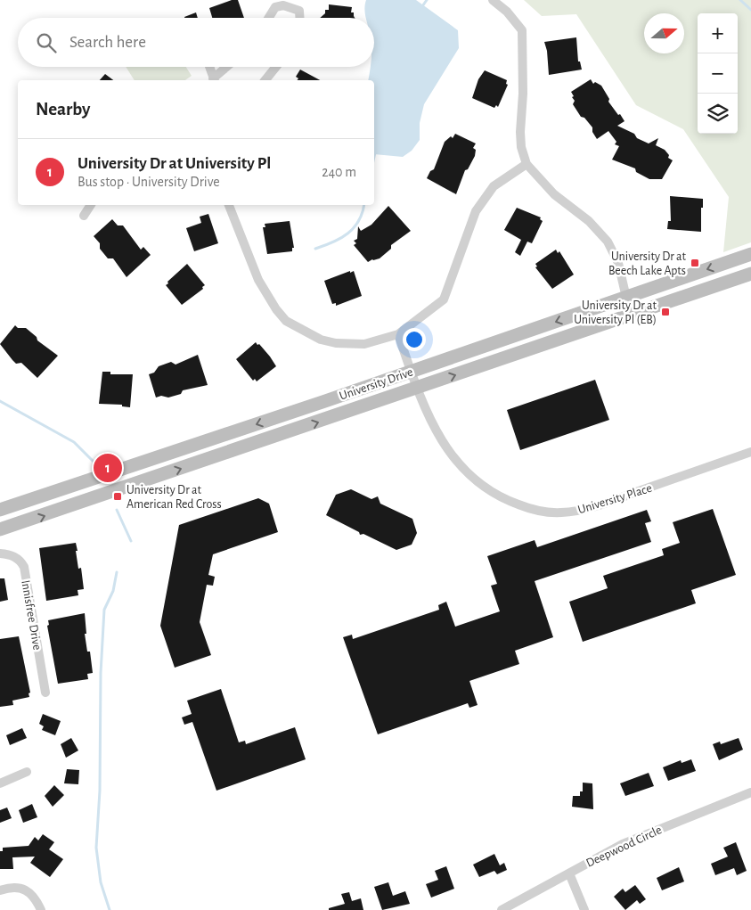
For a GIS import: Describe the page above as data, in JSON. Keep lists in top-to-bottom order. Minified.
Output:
{"streets":{"main road":["University Drive"],"street":["University Place","Innisfree Drive","Deepwood Circle"]},"crossings":[["University Drive","University Place"]],"places":{"transit":["University Dr at Beech Lake Apts","University Dr at University Pl (EB)","University Dr at American Red Cross"]},"north":"right","page":{"map_buttons":["+","−"],"search":"Search here","heading":"Nearby","list":[{"mark":"1","name":"University Dr at University Pl","note":"Bus stop · University Drive","value":"240 m"}],"pins":"1"}}
